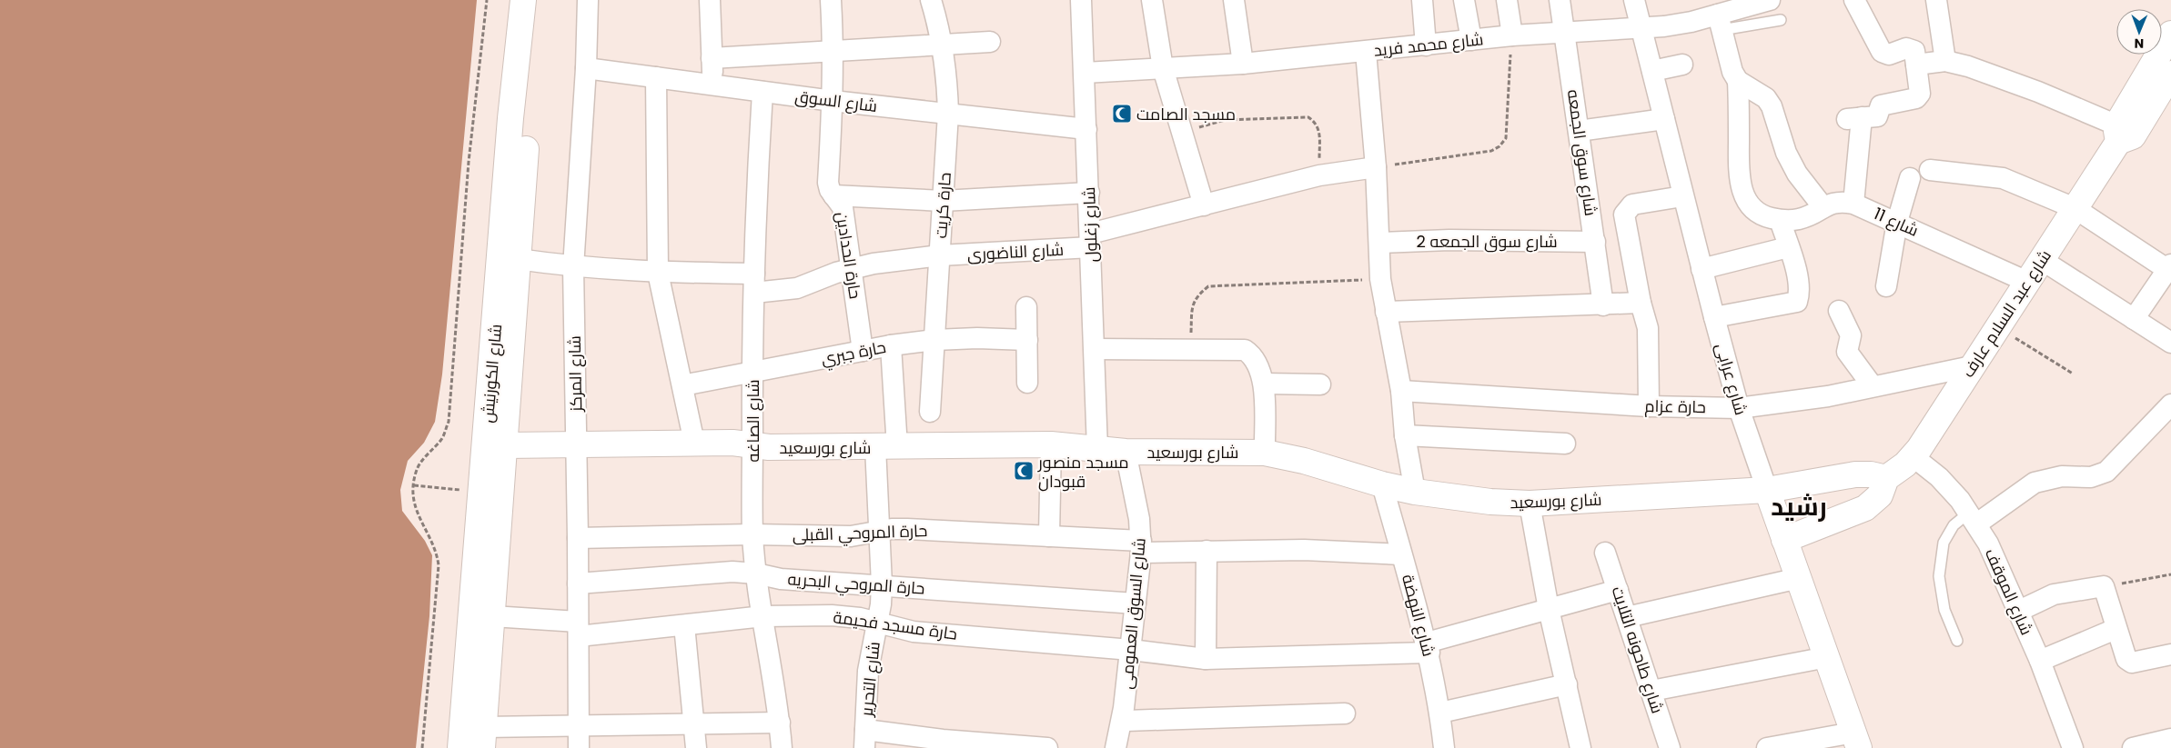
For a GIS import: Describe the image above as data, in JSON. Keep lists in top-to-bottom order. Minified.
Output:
{"streets":{"street":["شارع محمد فريد","شارع السوق","شارع سوق الجمعه","حارة كريت","شارع 11","شارع زغلول","شارع سوق الجمعه 2","شارع الناضورى","حارة الحدادين","شارع عبد السلام عارف","حارة جبري","شارع الكورنيش","شارع المركز","شارع عرابى","حارة عزام","شارع الصاغه","شارع بورسعيد","حارة المروحي القبلى","حارة المروحي البحريه","شارع الموقف","شارع السوق العمومى","شارع النهضة","حارة مسجد فحيمة","شارع طاحونه التلايت","شارع التحرير"]},"crossings":[["شارع محمد فريد","شارع سوق الجمعه"],["شارع محمد فريد","شارع زغلول"],["شارع محمد فريد","شارع عرابى"],["شارع السوق","حارة كريت"],["شارع السوق","شارع زغلول"],["شارع السوق","حارة الحدادين"],["شارع السوق","شارع المركز"],["شارع السوق","شارع الصاغه"],["شارع سوق الجمعه","شارع سوق الجمعه 2"],["حارة كريت","شارع الناضورى"],["حارة كريت","حارة جبري"],["شارع 11","شارع عبد السلام عارف"],["شارع زغلول","شارع الناضورى"],["شارع زغلول","شارع بورسعيد"],["شارع الناضورى","حارة الحدادين"],["شارع الناضورى","شارع الكورنيش"],["شارع الناضورى","شارع المركز"],["شارع الناضورى","شارع الصاغه"],["حارة الحدادين","حارة جبري"],["شارع عبد السلام عارف","شارع عرابى"],["شارع عبد السلام عارف","حارة عزام"],["شارع عبد السلام عارف","شارع الموقف"],["حارة جبري","شارع الصاغه"],["حارة جبري","شارع التحرير"],["شارع الكورنيش","شارع بورسعيد"],["شارع الكورنيش","حارة مسجد فحيمة"],["شارع المركز","شارع بورسعيد"],["شارع المركز","حارة المروحي القبلى"],["شارع المركز","حارة المروحي البحريه"],["شارع المركز","حارة مسجد فحيمة"],["شارع عرابى","حارة عزام"],["شارع عرابى","شارع بورسعيد"],["شارع الصاغه","شارع بورسعيد"],["شارع الصاغه","حارة المروحي القبلى"],["شارع الصاغه","حارة المروحي البحريه"],["شارع الصاغه","حارة مسجد فحيمة"],["شارع بورسعيد","شارع السوق العمومى"],["شارع بورسعيد","شارع النهضة"],["شارع بورسعيد","شارع التحرير"],["حارة المروحي القبلى","شارع السوق العمومى"],["حارة المروحي القبلى","شارع النهضة"],["حارة المروحي القبلى","شارع التحرير"],["حارة المروحي البحريه","شارع السوق العمومى"],["حارة المروحي البحريه","شارع التحرير"],["شارع السوق العمومى","حارة مسجد فحيمة"],["شارع النهضة","حارة مسجد فحيمة"],["حارة مسجد فحيمة","شارع طاحونه التلايت"],["حارة مسجد فحيمة","شارع التحرير"]],"districts":["رشيد"],"places":{"mosque":["مسجد الصامت","مسجد منصور قبودان"]},"north":"bottom"}
